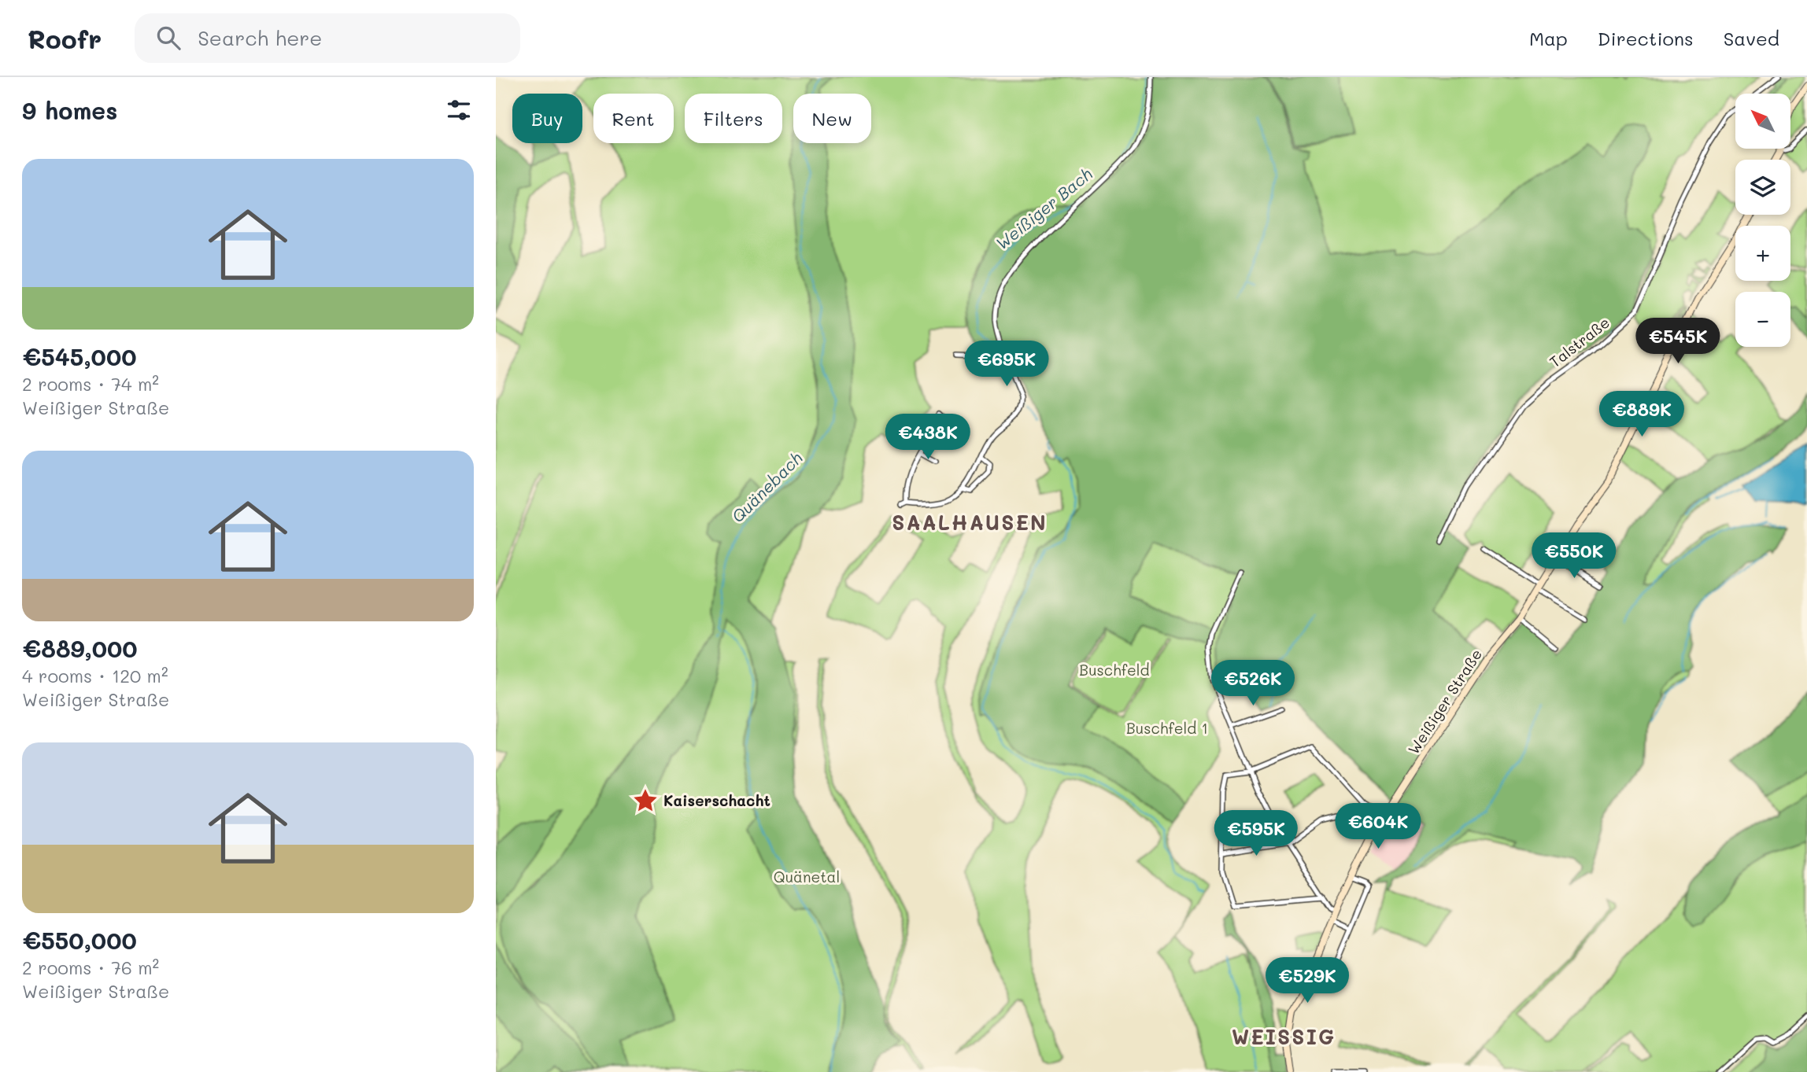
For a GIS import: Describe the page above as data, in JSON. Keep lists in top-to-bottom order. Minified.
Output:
{"streets":{"street":["Talstraße","Weißiger Straße"]},"districts":["SAALHAUSEN","WEISSIG"],"water":["Weißiger Bach","Quänebach"],"parks":["Buschfeld","Buschfeld 1","Quänetal"],"places":{"place":["Kaiserschacht"]},"north":"top left","page":{"header":"Roofr","search":"Search here","nav":["Map","Directions","Saved"],"heading":"9 homes","map_buttons":["+","−"],"chip":["Buy","Rent","Filters","New"],"list":[{"name":"€545,000","note":"2 rooms · 74 m² · Weißiger Straße"},{"name":"€889,000","note":"4 rooms · 120 m² · Weißiger Straße"},{"name":"€550,000","note":"2 rooms · 76 m² · Weißiger Straße"}],"price":["€545K","€695K","€889K","€438K","€550K","€526K","€604K","€595K","€529K"]}}
